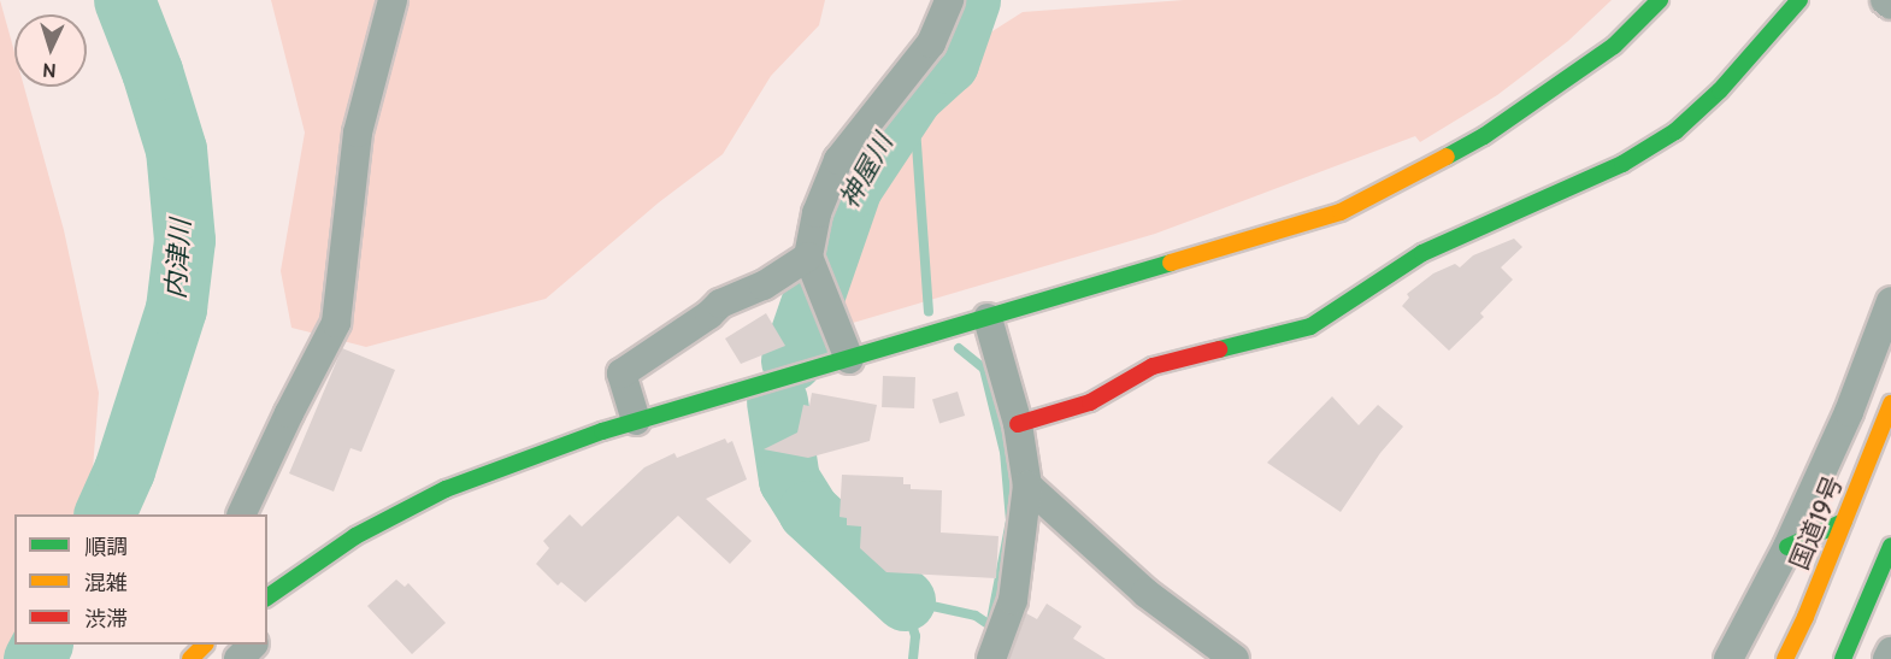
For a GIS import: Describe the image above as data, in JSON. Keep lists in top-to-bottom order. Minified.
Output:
{"streets":{"main road":["国道19号"]},"water":["神屋川","内津川"],"legend":["順調","混雑","渋滞"],"north":"bottom"}
